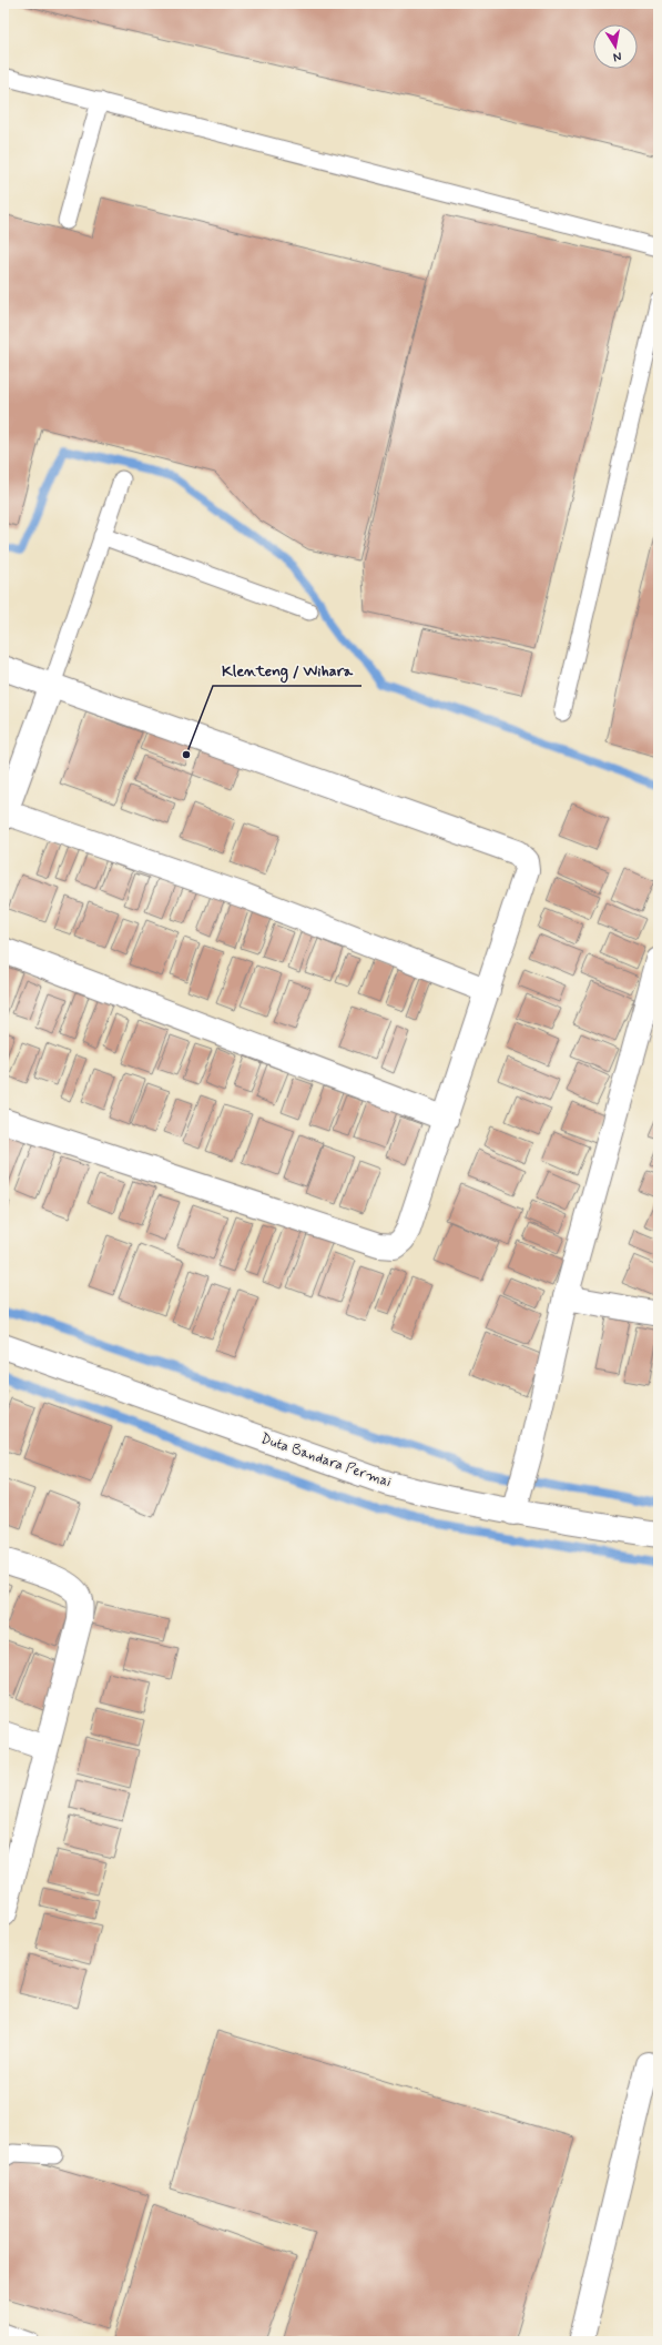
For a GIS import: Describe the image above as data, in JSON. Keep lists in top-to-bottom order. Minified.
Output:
{"streets":{"street":["Duta Bandara Permai"]},"places":["Klenteng / Wihara"],"north":"bottom"}
